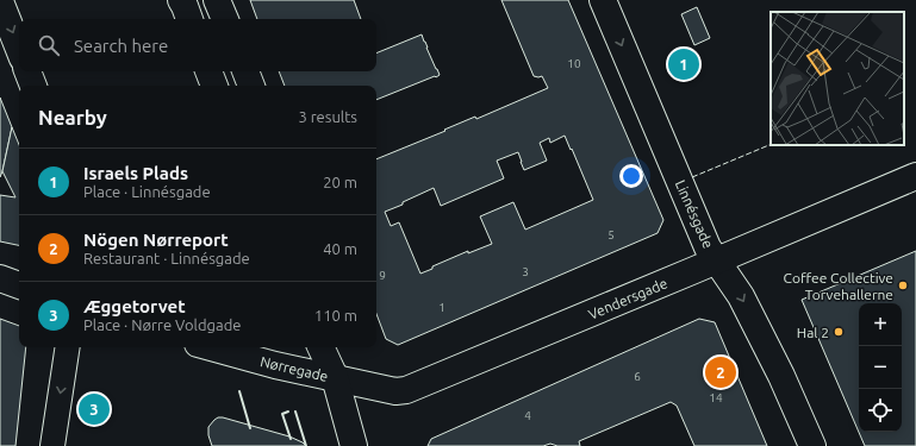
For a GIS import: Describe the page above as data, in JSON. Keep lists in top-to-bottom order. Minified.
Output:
{"streets":{"street":["Linnésgade","Vendersgade","Nørregade"]},"crossings":[["Linnésgade","Vendersgade"],["Vendersgade","Nørregade"]],"one_way":["Linnésgade"],"places":["Coffee Collective Torvehallerne","Hal 2"],"house_numbers":["10","5","3","9","1","6","14","4"],"page":{"search":"Search here","pins":["1","2","3"],"heading":["Nearby","3 results"],"list":[{"mark":"1","name":"Israels Plads","note":"Place · Linnésgade","value":"20 m"},{"mark":"2","name":"Nögen Nørreport","note":"Restaurant · Linnésgade","value":"40 m"},{"mark":"3","name":"Æggetorvet","note":"Place · Nørre Voldgade","value":"110 m"}],"map_buttons":["+","−"]}}
